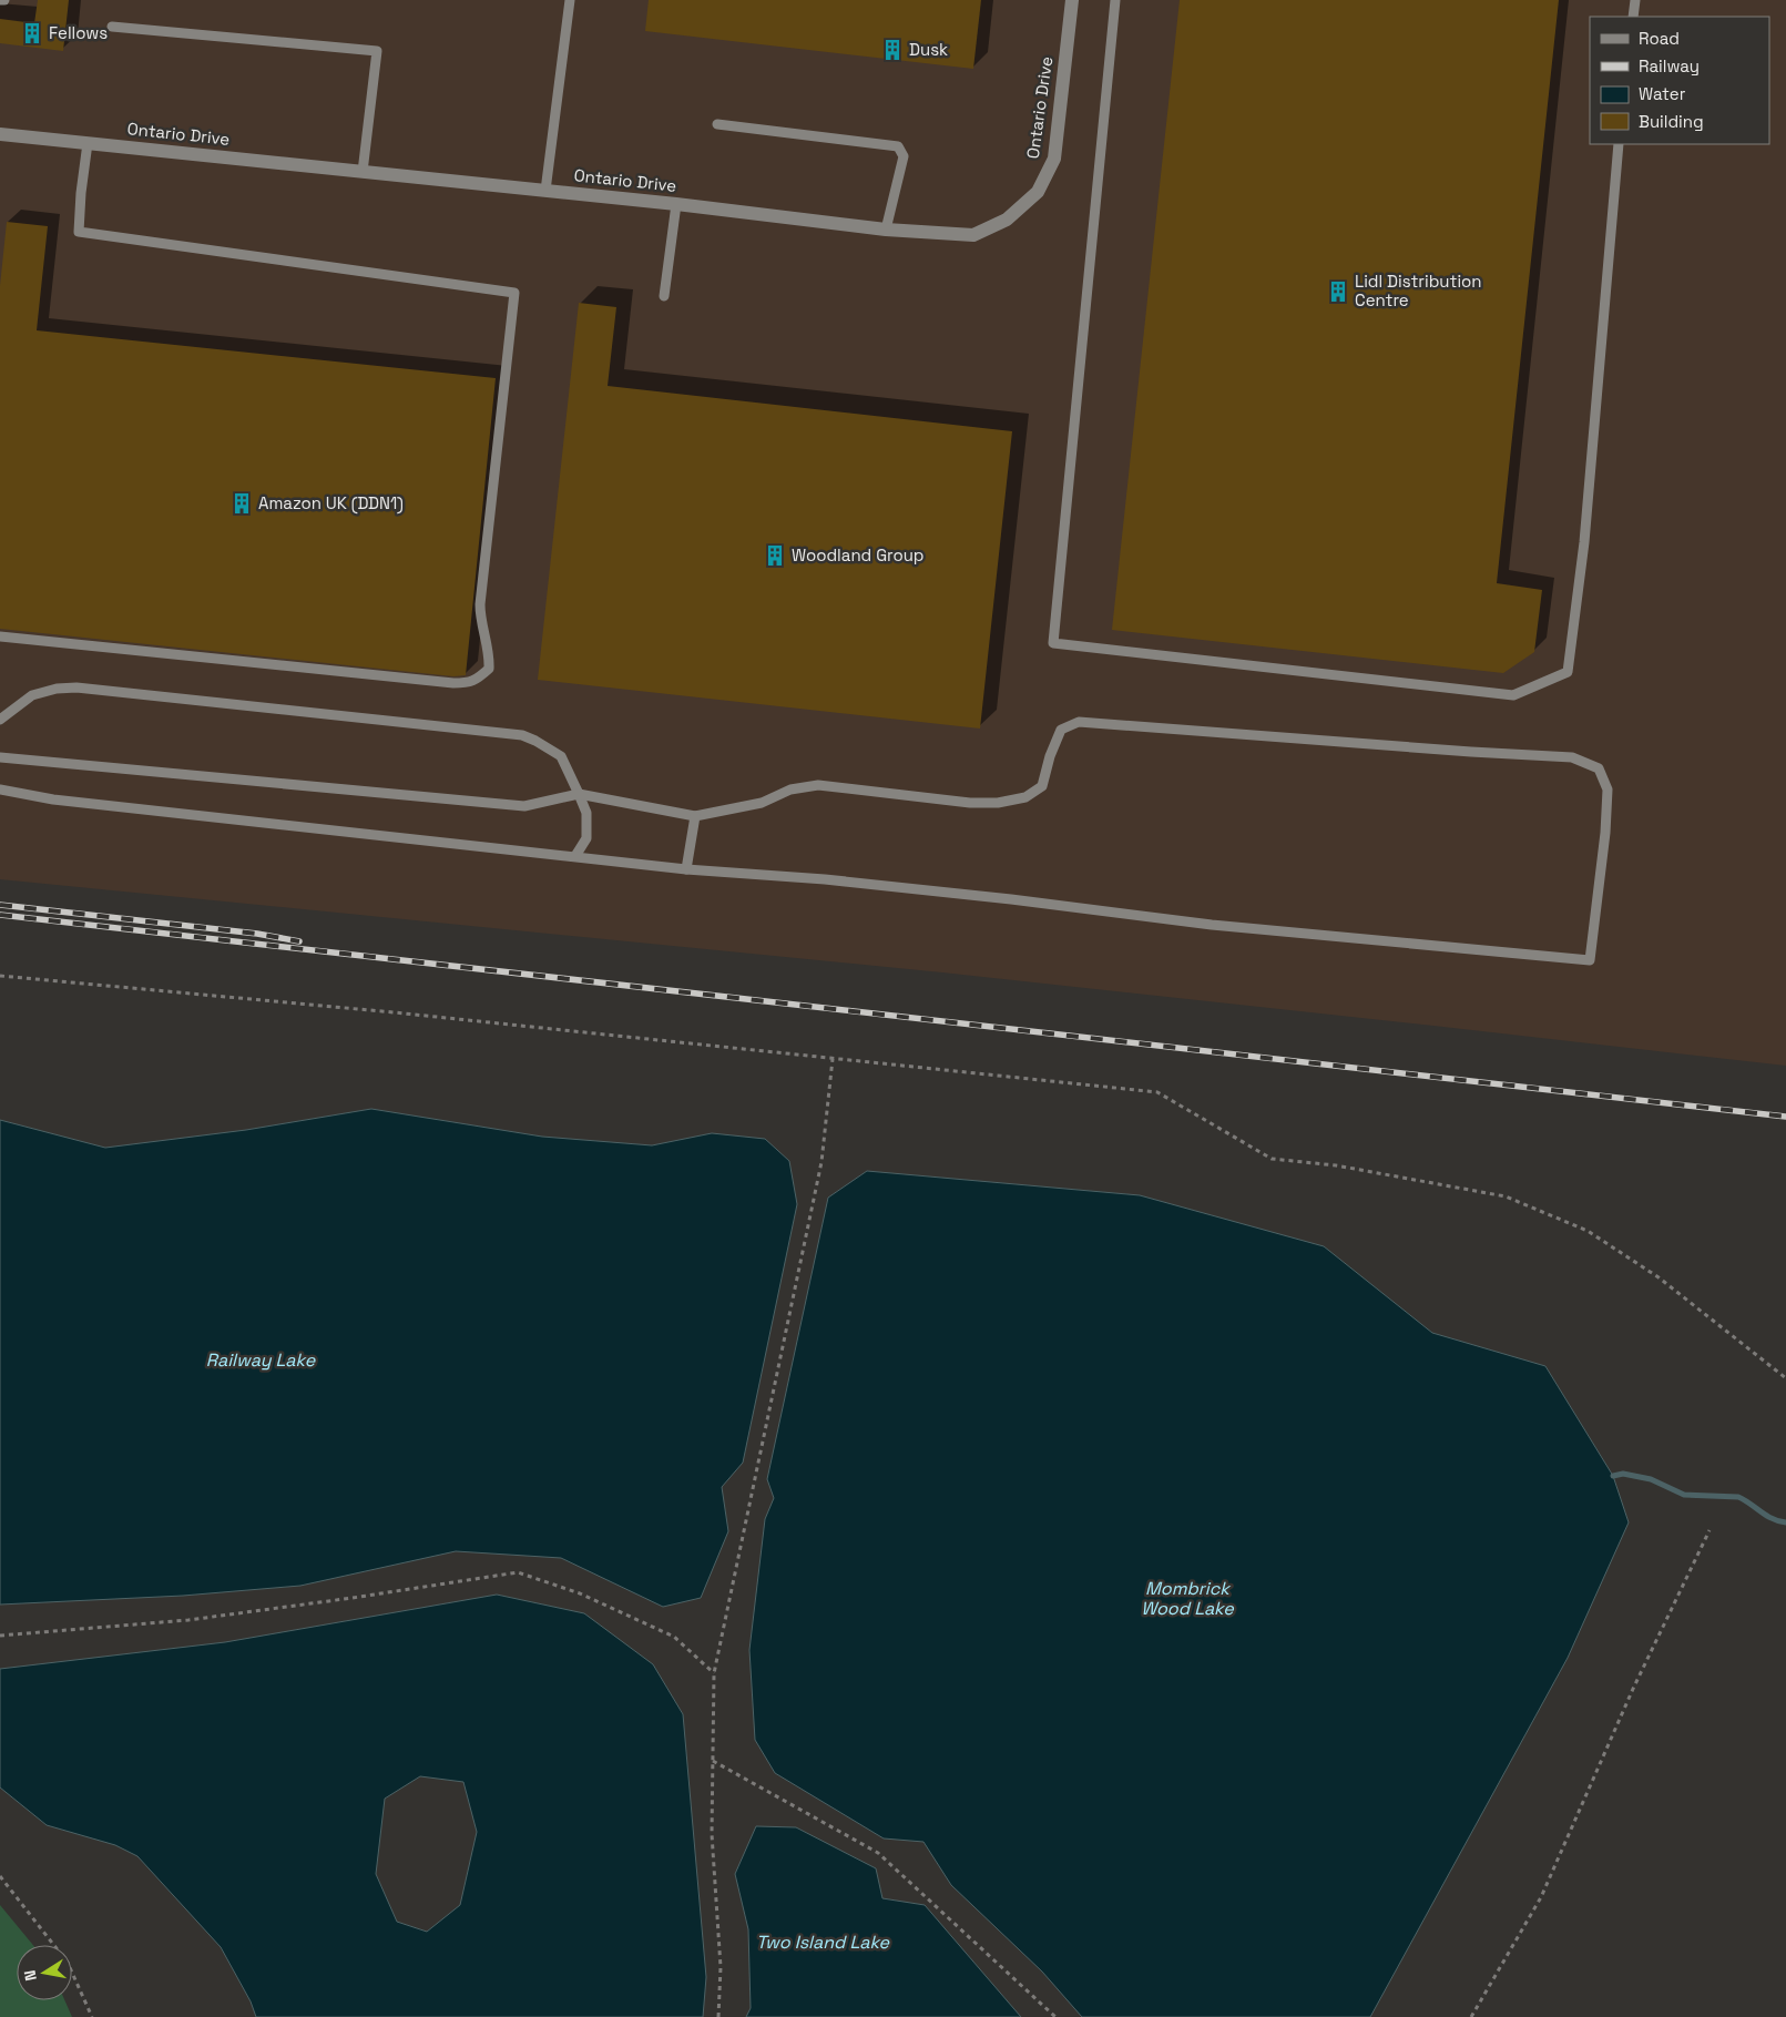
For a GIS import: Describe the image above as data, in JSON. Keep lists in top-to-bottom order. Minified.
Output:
{"streets":{"street":["Ontario Drive"]},"water":["Railway Lake","Mombrick Wood Lake","Two Island Lake"],"places":{"building":["Fellows","Dusk","Lidl Distribution Centre","Amazon UK (DDN1)","Woodland Group"]},"legend":["Road","Railway","Water","Building"],"north":"left"}
